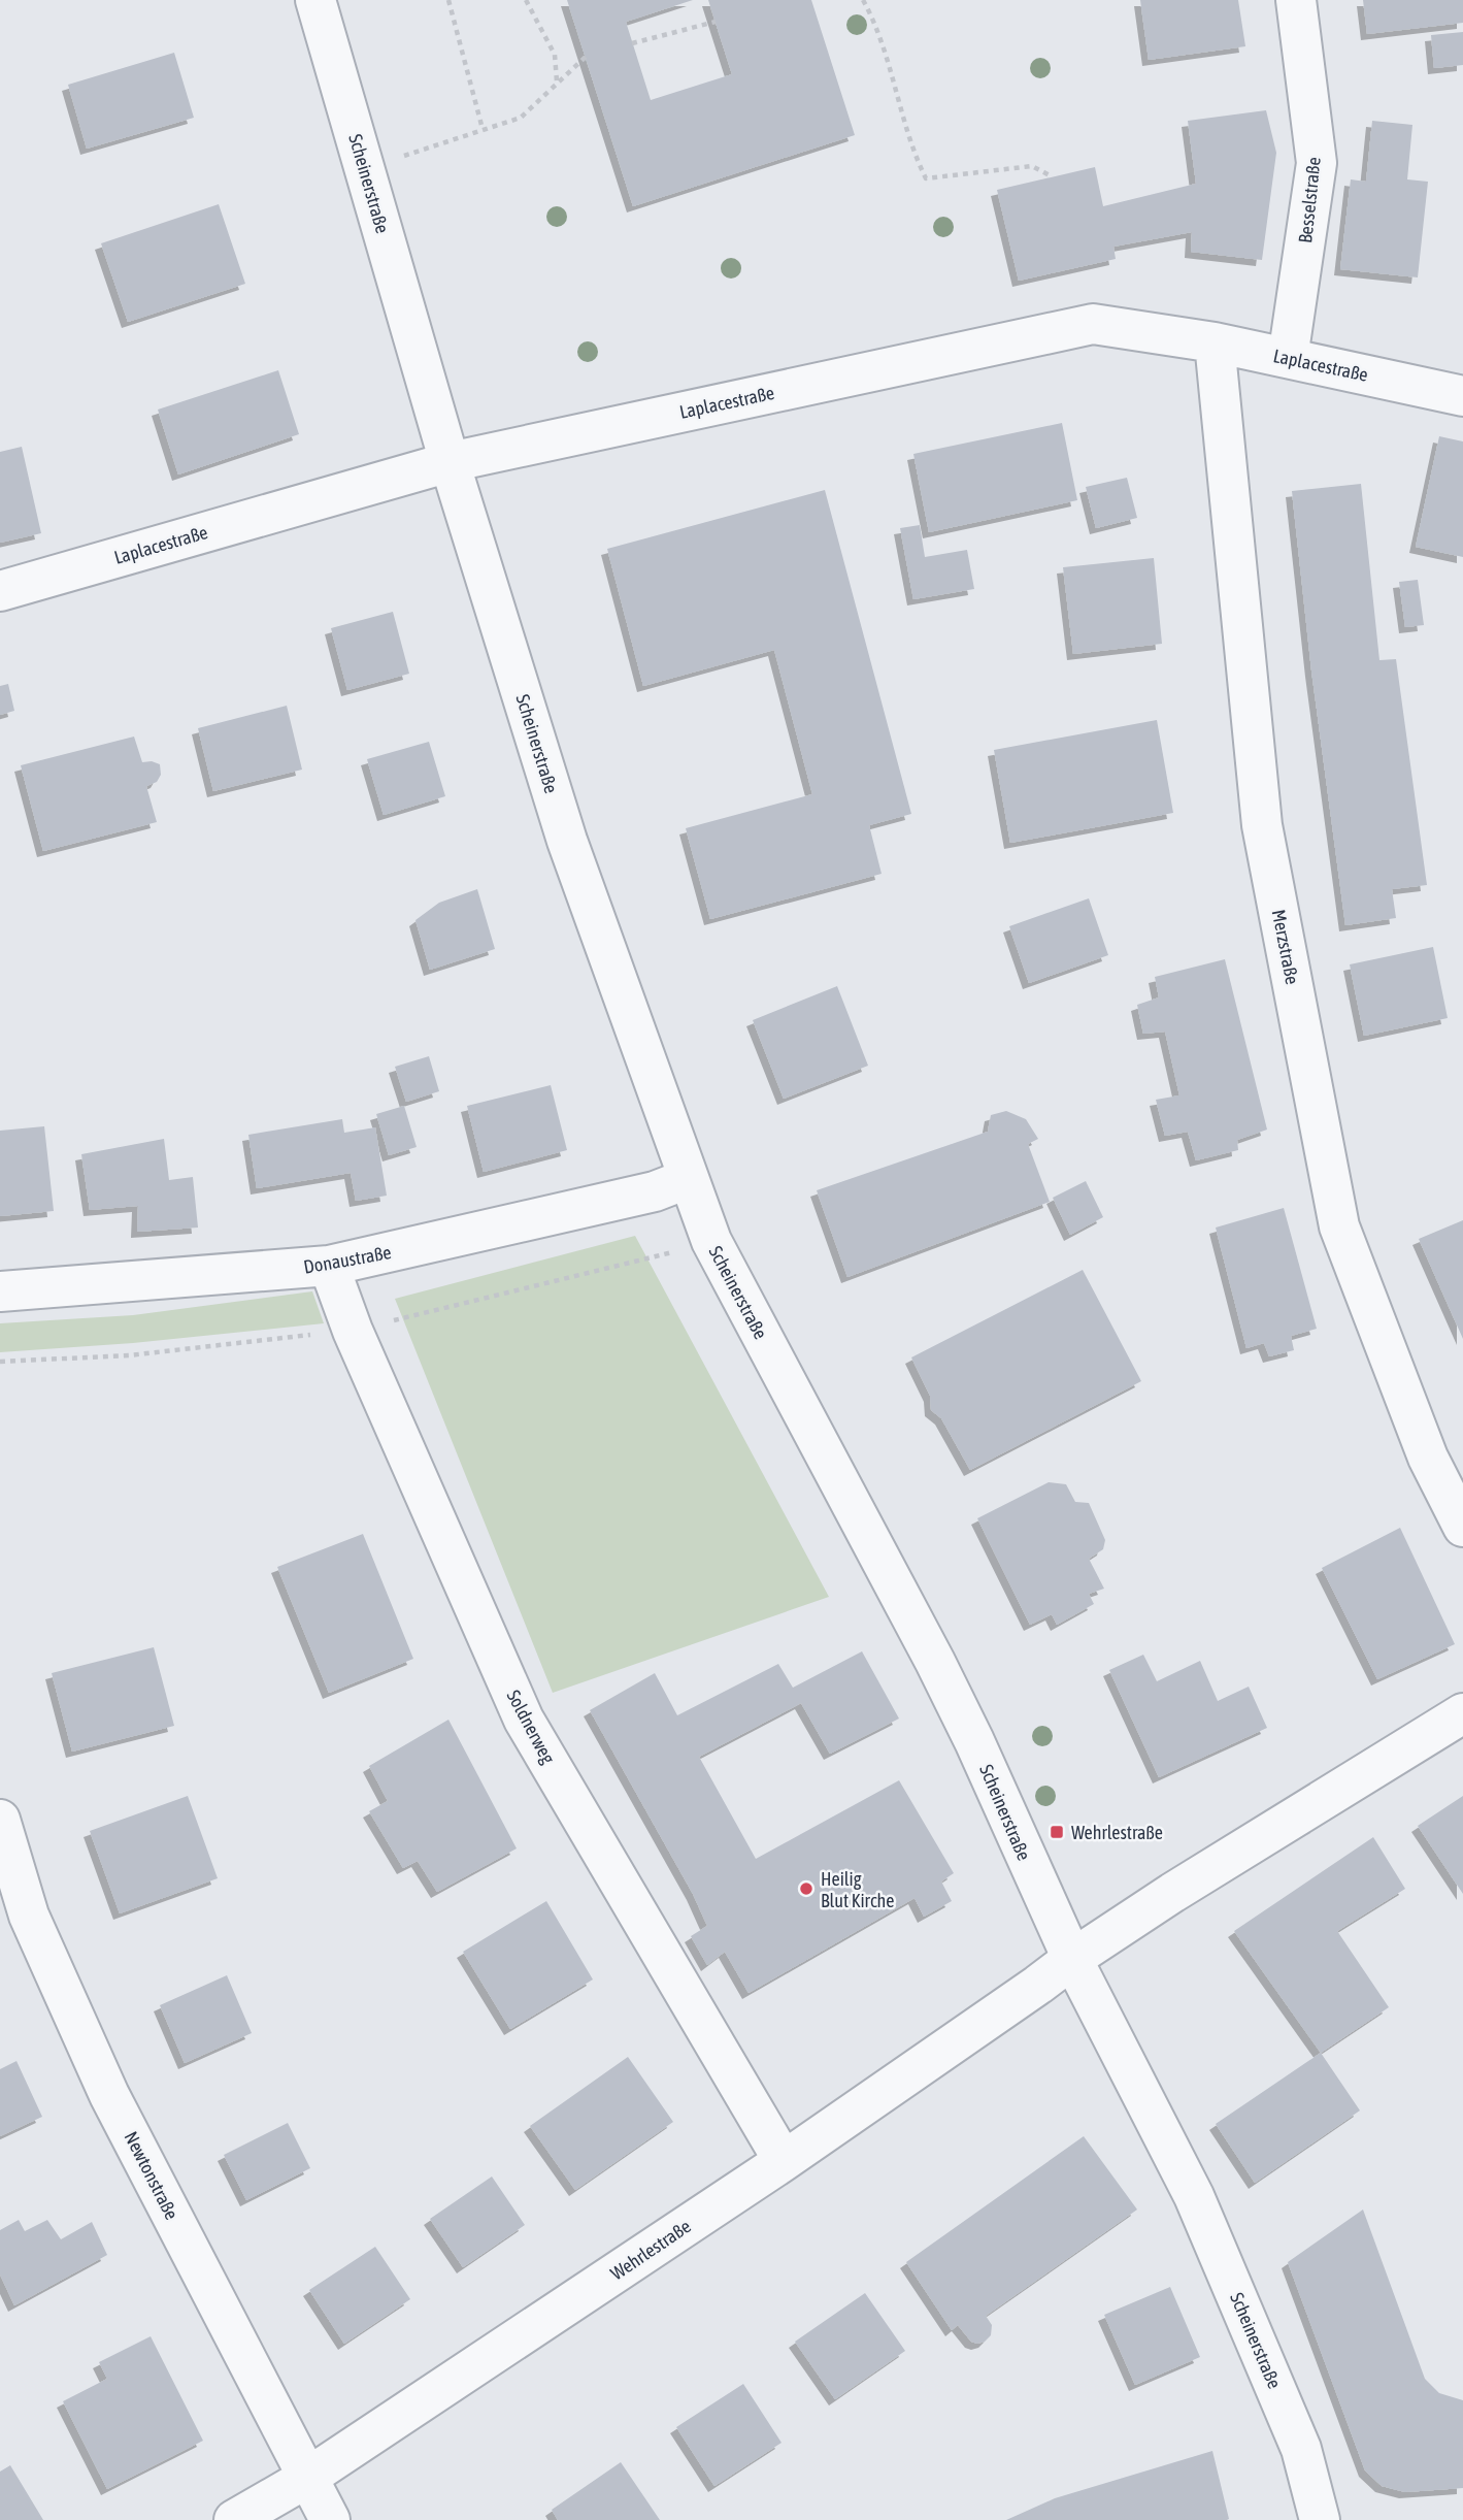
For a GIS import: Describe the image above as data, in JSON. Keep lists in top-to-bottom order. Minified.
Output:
{"streets":{"street":["Scheinerstraße","Besselstraße","Laplacestraße","Merzstraße","Donaustraße","Soldnerweg","Newtonstraße","Wehrlestraße"]},"crossings":[["Scheinerstraße","Laplacestraße"],["Scheinerstraße","Donaustraße"],["Scheinerstraße","Wehrlestraße"],["Besselstraße","Laplacestraße"],["Laplacestraße","Merzstraße"],["Donaustraße","Soldnerweg"],["Soldnerweg","Wehrlestraße"],["Newtonstraße","Wehrlestraße"]],"places":{"transit":["Wehrlestraße"],"other":["Heilig Blut Kirche"]}}
